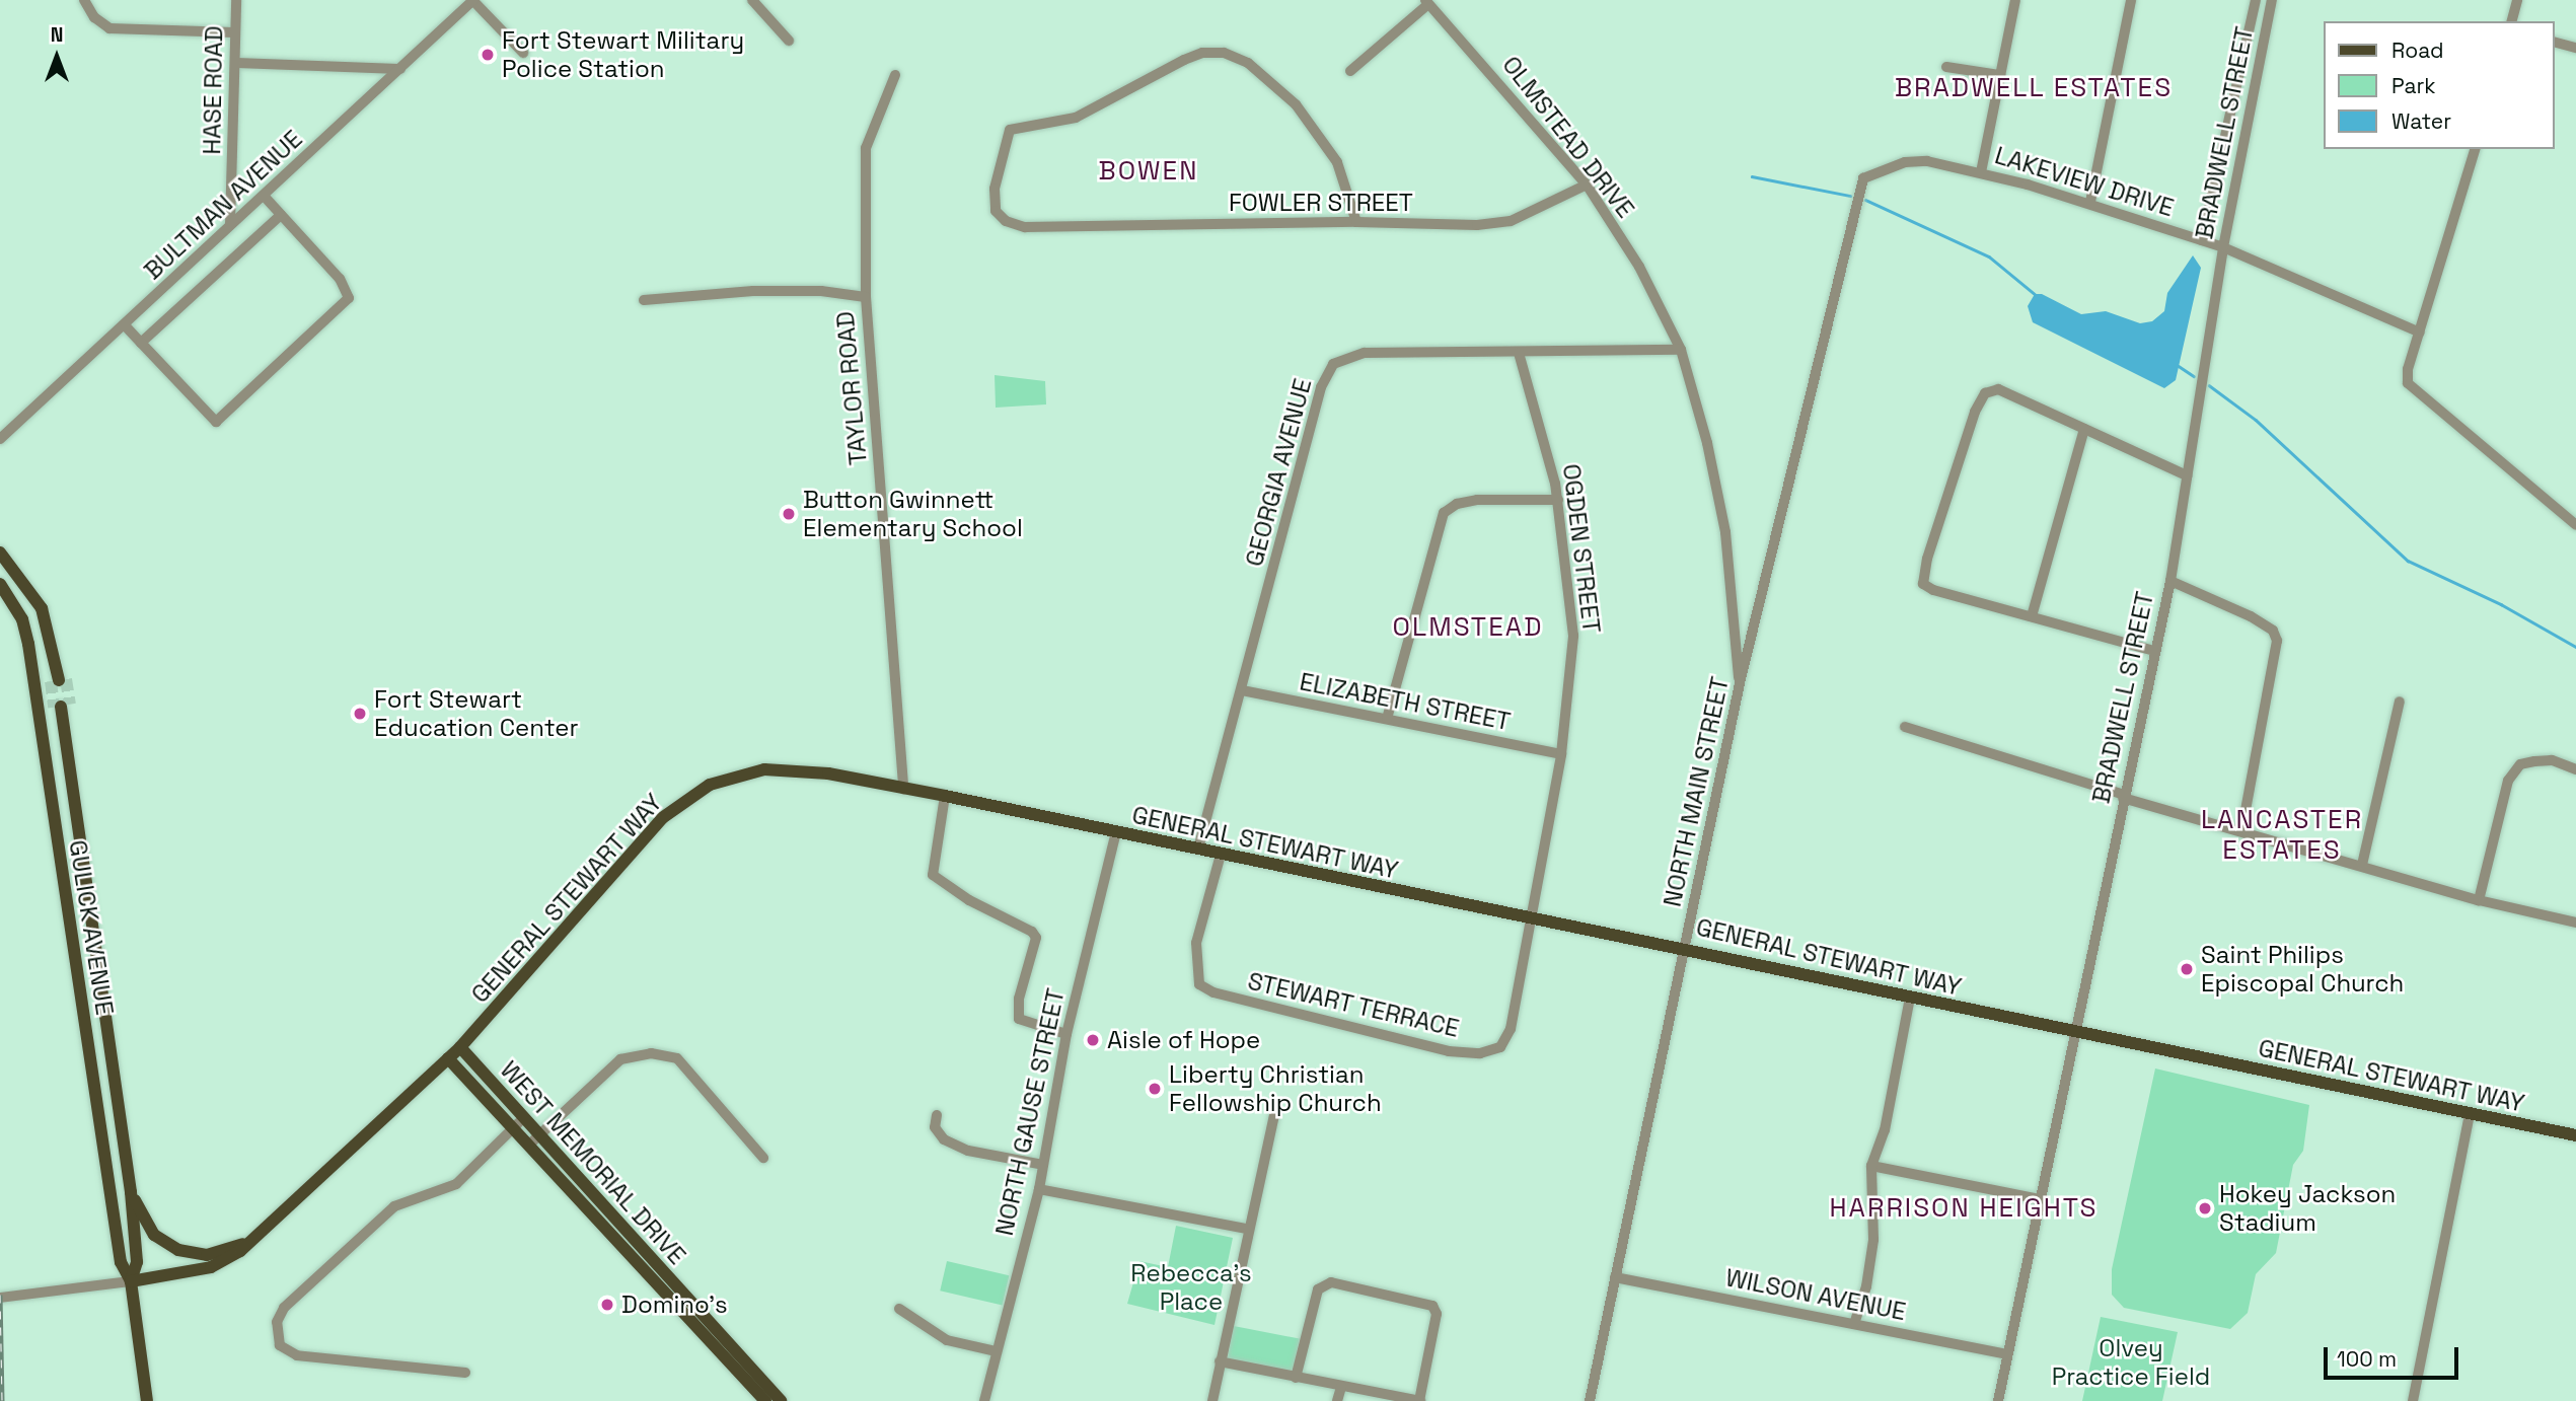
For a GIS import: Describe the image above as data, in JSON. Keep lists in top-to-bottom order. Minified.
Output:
{"streets":{"main road":["GENERAL STEWART WAY","GULICK AVENUE","WEST MEMORIAL DRIVE"],"street":["HASE ROAD","BRADWELL STREET","OLMSTEAD DRIVE","LAKEVIEW DRIVE","FOWLER STREET","BULTMAN AVENUE","TAYLOR ROAD","GEORGIA AVENUE","OGDEN STREET","ELIZABETH STREET","NORTH MAIN STREET","STEWART TERRACE","NORTH GAUSE STREET","WILSON AVENUE"]},"crossings":[["HASE ROAD","BULTMAN AVENUE"],["BRADWELL STREET","LAKEVIEW DRIVE"],["BRADWELL STREET","GENERAL STEWART WAY"],["BRADWELL STREET","WILSON AVENUE"],["OLMSTEAD DRIVE","FOWLER STREET"],["OLMSTEAD DRIVE","GEORGIA AVENUE"],["OLMSTEAD DRIVE","NORTH MAIN STREET"],["LAKEVIEW DRIVE","NORTH MAIN STREET"],["TAYLOR ROAD","GENERAL STEWART WAY"],["GEORGIA AVENUE","OGDEN STREET"],["GEORGIA AVENUE","ELIZABETH STREET"],["GEORGIA AVENUE","GENERAL STEWART WAY"],["OGDEN STREET","ELIZABETH STREET"],["OGDEN STREET","GENERAL STEWART WAY"],["OGDEN STREET","STEWART TERRACE"],["NORTH MAIN STREET","GENERAL STEWART WAY"],["NORTH MAIN STREET","WILSON AVENUE"],["GENERAL STEWART WAY","GULICK AVENUE"],["GENERAL STEWART WAY","STEWART TERRACE"],["GENERAL STEWART WAY","NORTH GAUSE STREET"],["GENERAL STEWART WAY","WEST MEMORIAL DRIVE"]],"districts":["BRADWELL ESTATES","BOWEN","OLMSTEAD","LANCASTER ESTATES","HARRISON HEIGHTS"],"parks":["Rebecca's Place","Olvey Practice Field"],"places":["Fort Stewart Military Police Station","Button Gwinnett Elementary School","Fort Stewart Education Center","Saint Philips Episcopal Church","Aisle of Hope","Liberty Christian Fellowship Church","Hokey Jackson Stadium","Domino's"],"legend":["Road","Park","Water"],"scale_bar":"100 m","north":"top"}
